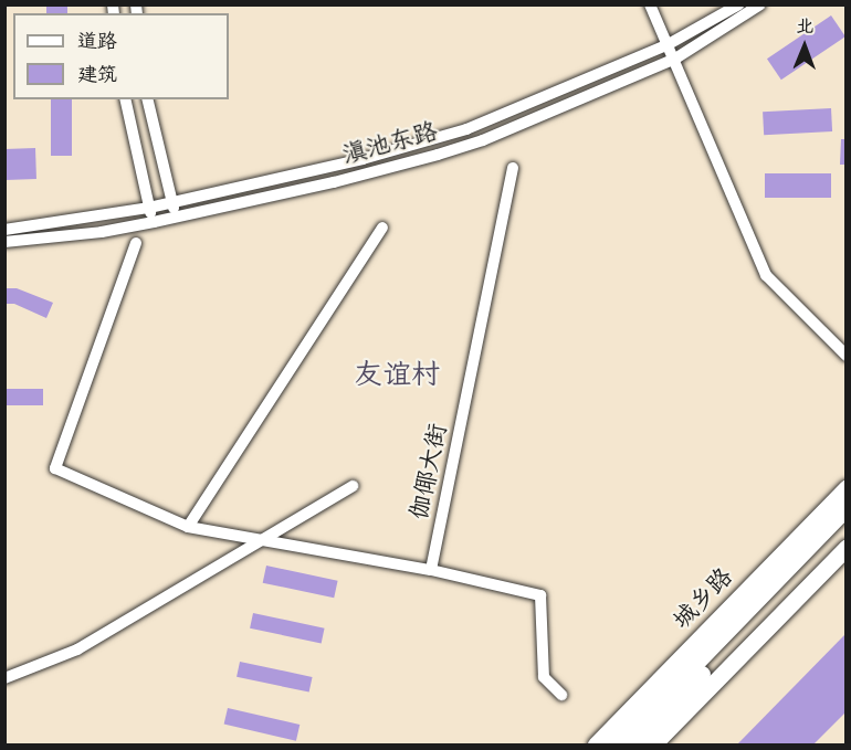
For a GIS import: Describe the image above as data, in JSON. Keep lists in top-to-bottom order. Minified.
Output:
{"streets":{"highway":["城乡路"],"street":["滇池东路","伽倻大街"]},"districts":["友谊村"],"legend":["道路","建筑"],"north":"top"}
